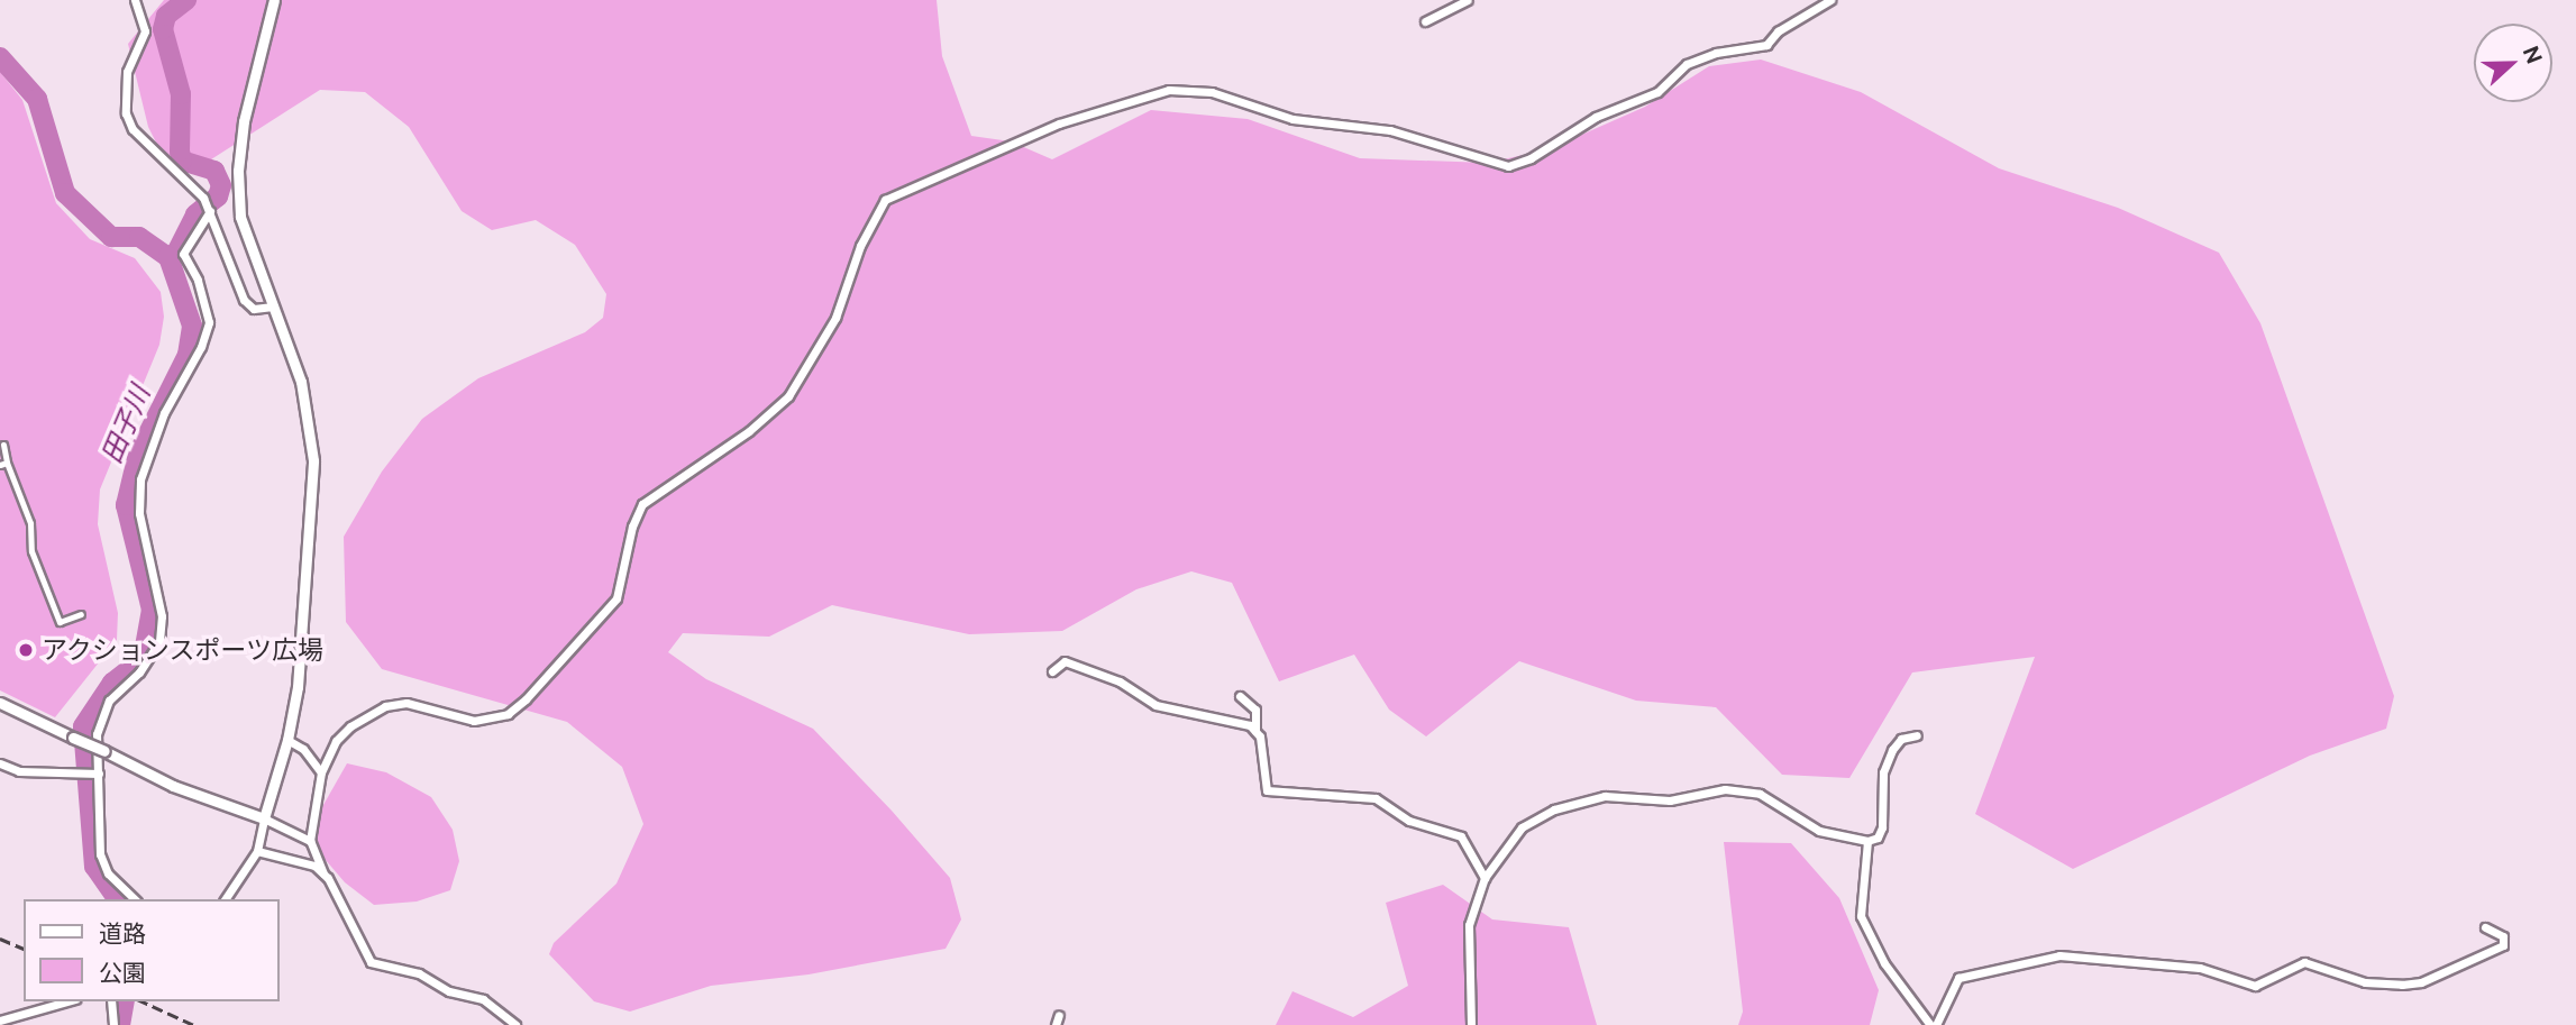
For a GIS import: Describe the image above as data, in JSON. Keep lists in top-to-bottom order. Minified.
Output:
{"water":["田子川"],"places":["アクションスポーツ広場"],"legend":["道路","公園"],"north":"right"}
